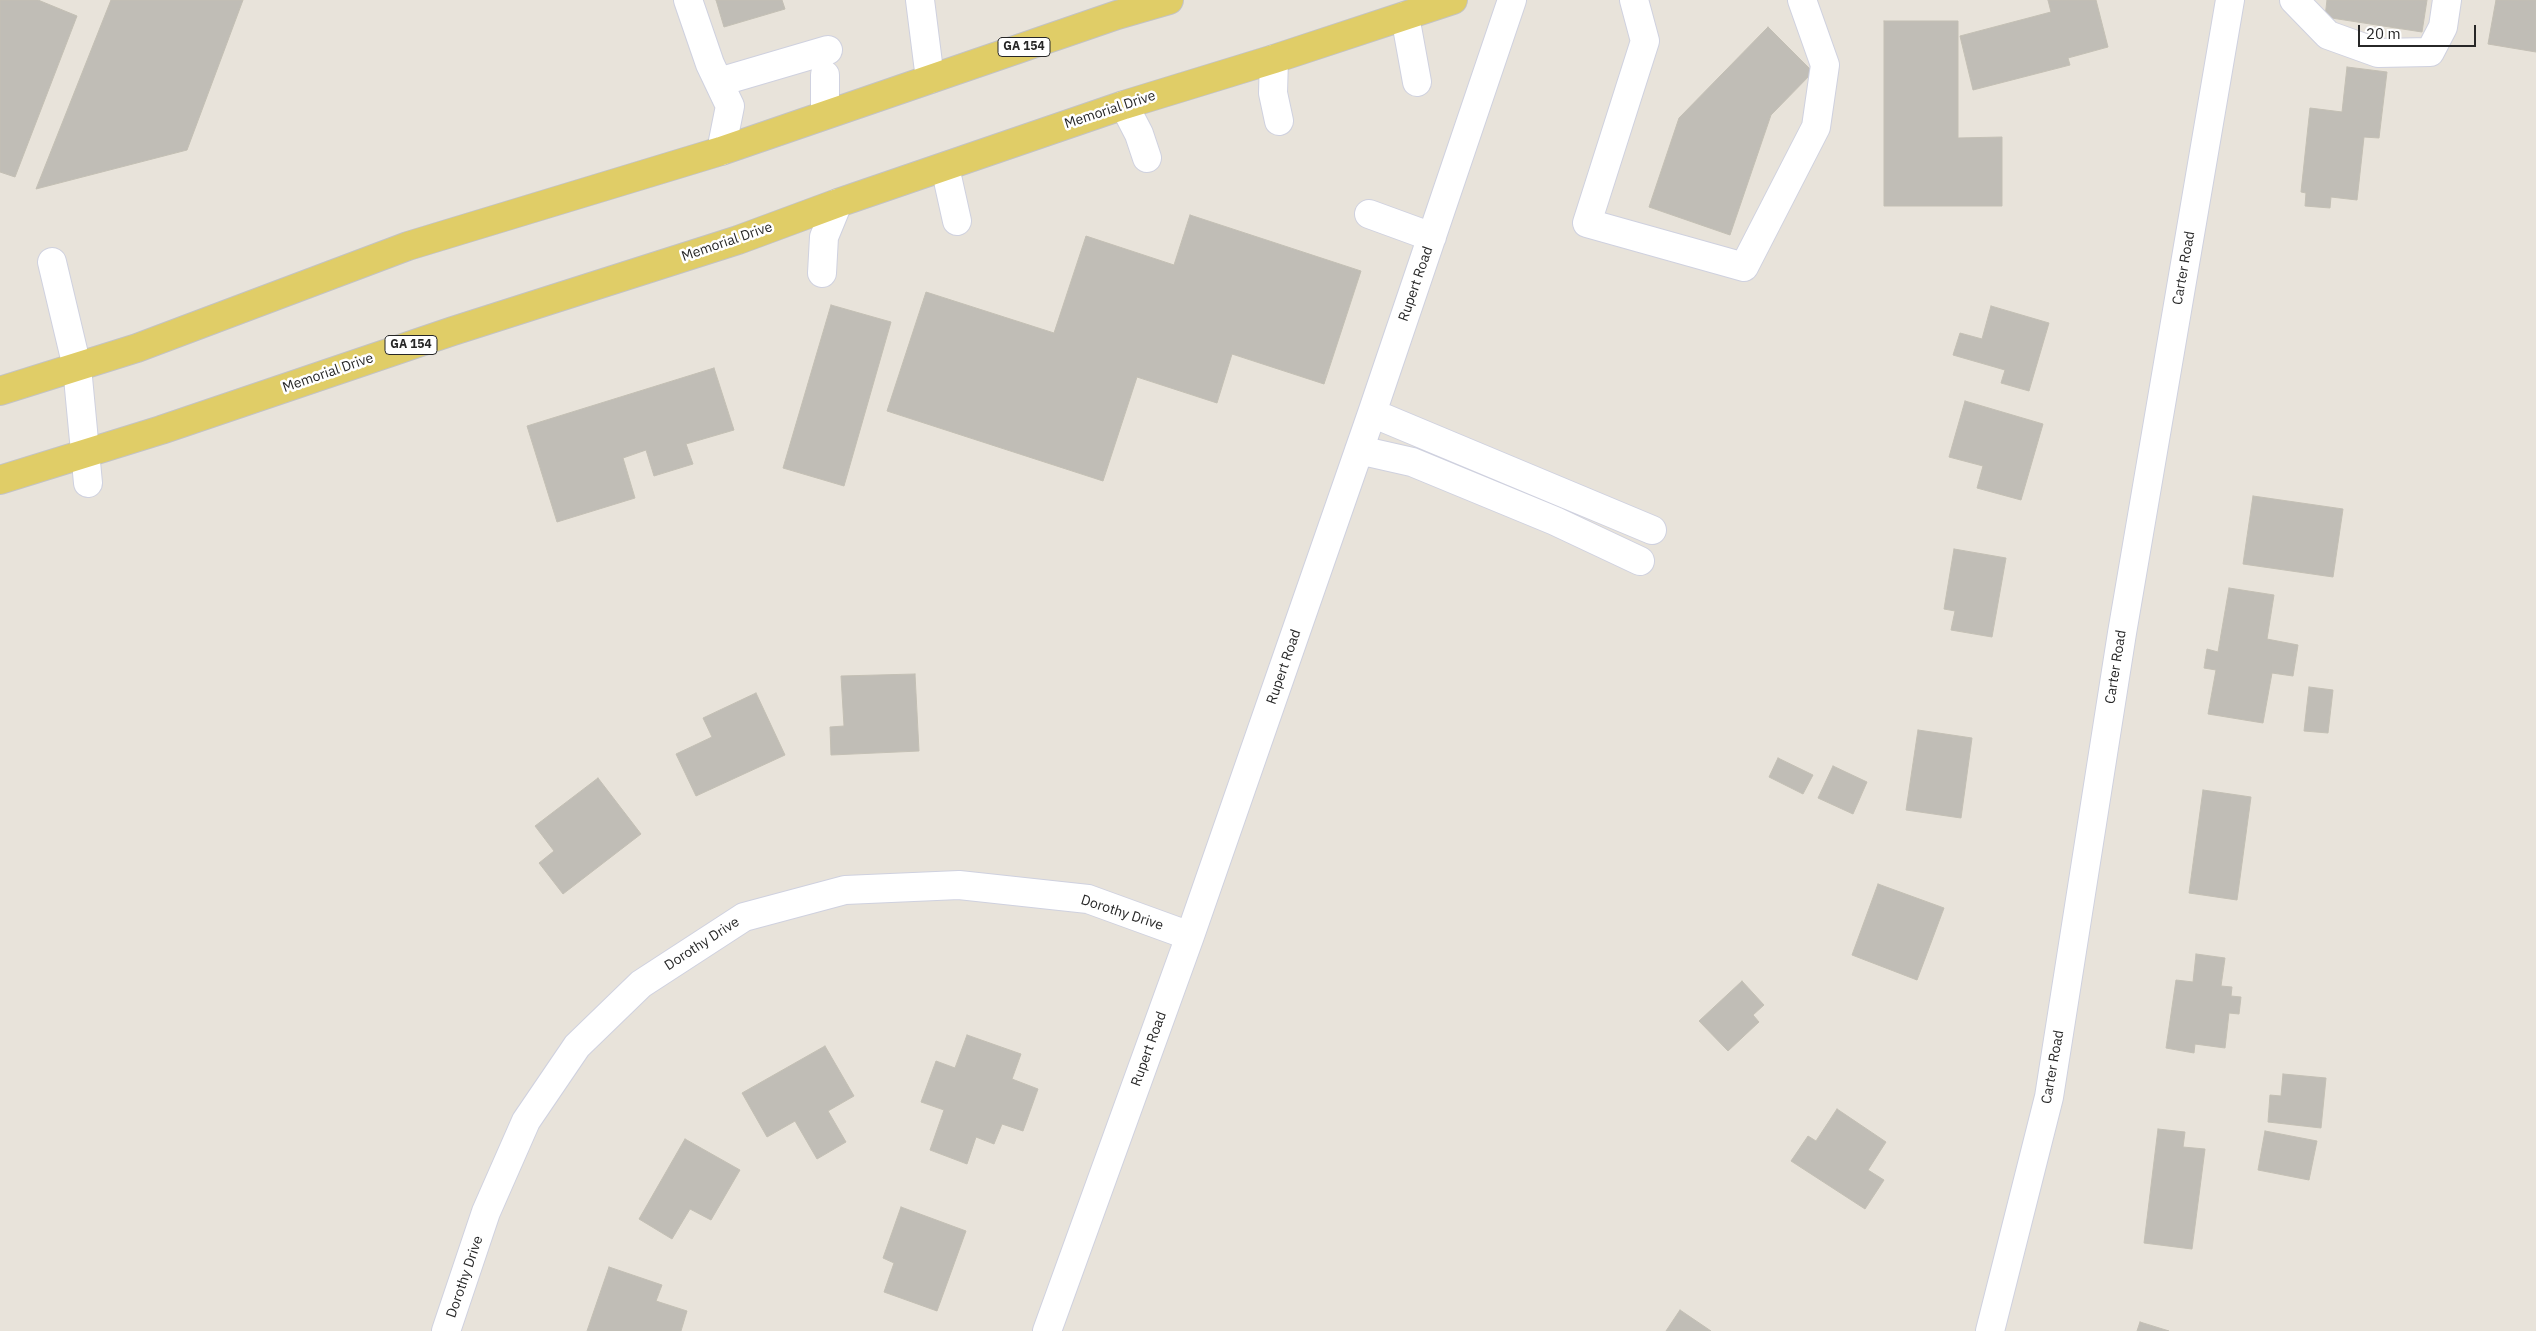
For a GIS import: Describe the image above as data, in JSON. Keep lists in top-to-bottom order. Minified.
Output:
{"streets":{"main road":["GA 154","Memorial Drive"],"street":["Carter Road","Rupert Road","Dorothy Drive"]},"crossings":[["Rupert Road","Dorothy Drive"]],"scale_bar":"20 m"}
